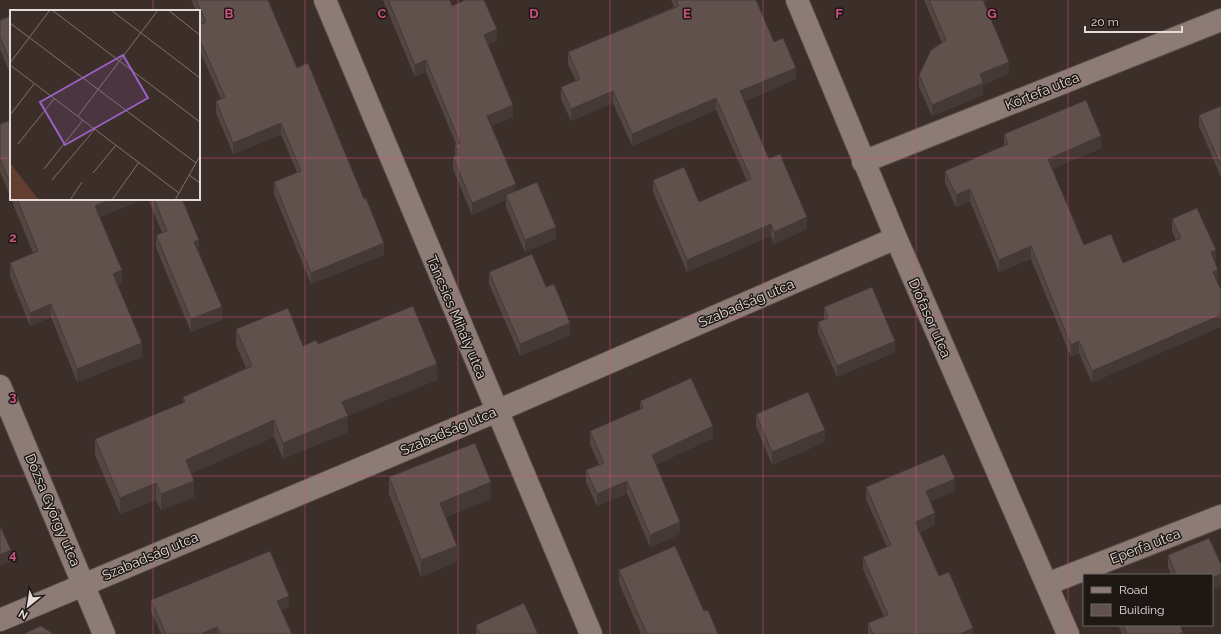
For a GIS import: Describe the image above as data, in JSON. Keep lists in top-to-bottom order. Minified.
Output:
{"streets":{"street":["Körtefa utca","Szabadság utca","Táncsics Mihály utca","Diófasor utca","Dózsa György utca","Eperfa utca"]},"crossings":[["Körtefa utca","Diófasor utca"],["Szabadság utca","Táncsics Mihály utca"],["Szabadság utca","Diófasor utca"],["Szabadság utca","Dózsa György utca"],["Diófasor utca","Eperfa utca"]],"legend":["Road","Building"],"scale_bar":"20 m","north":"bottom left","grid":{"columns":["B","C","D","E","F","G"],"rows":["2","3","4"]}}
